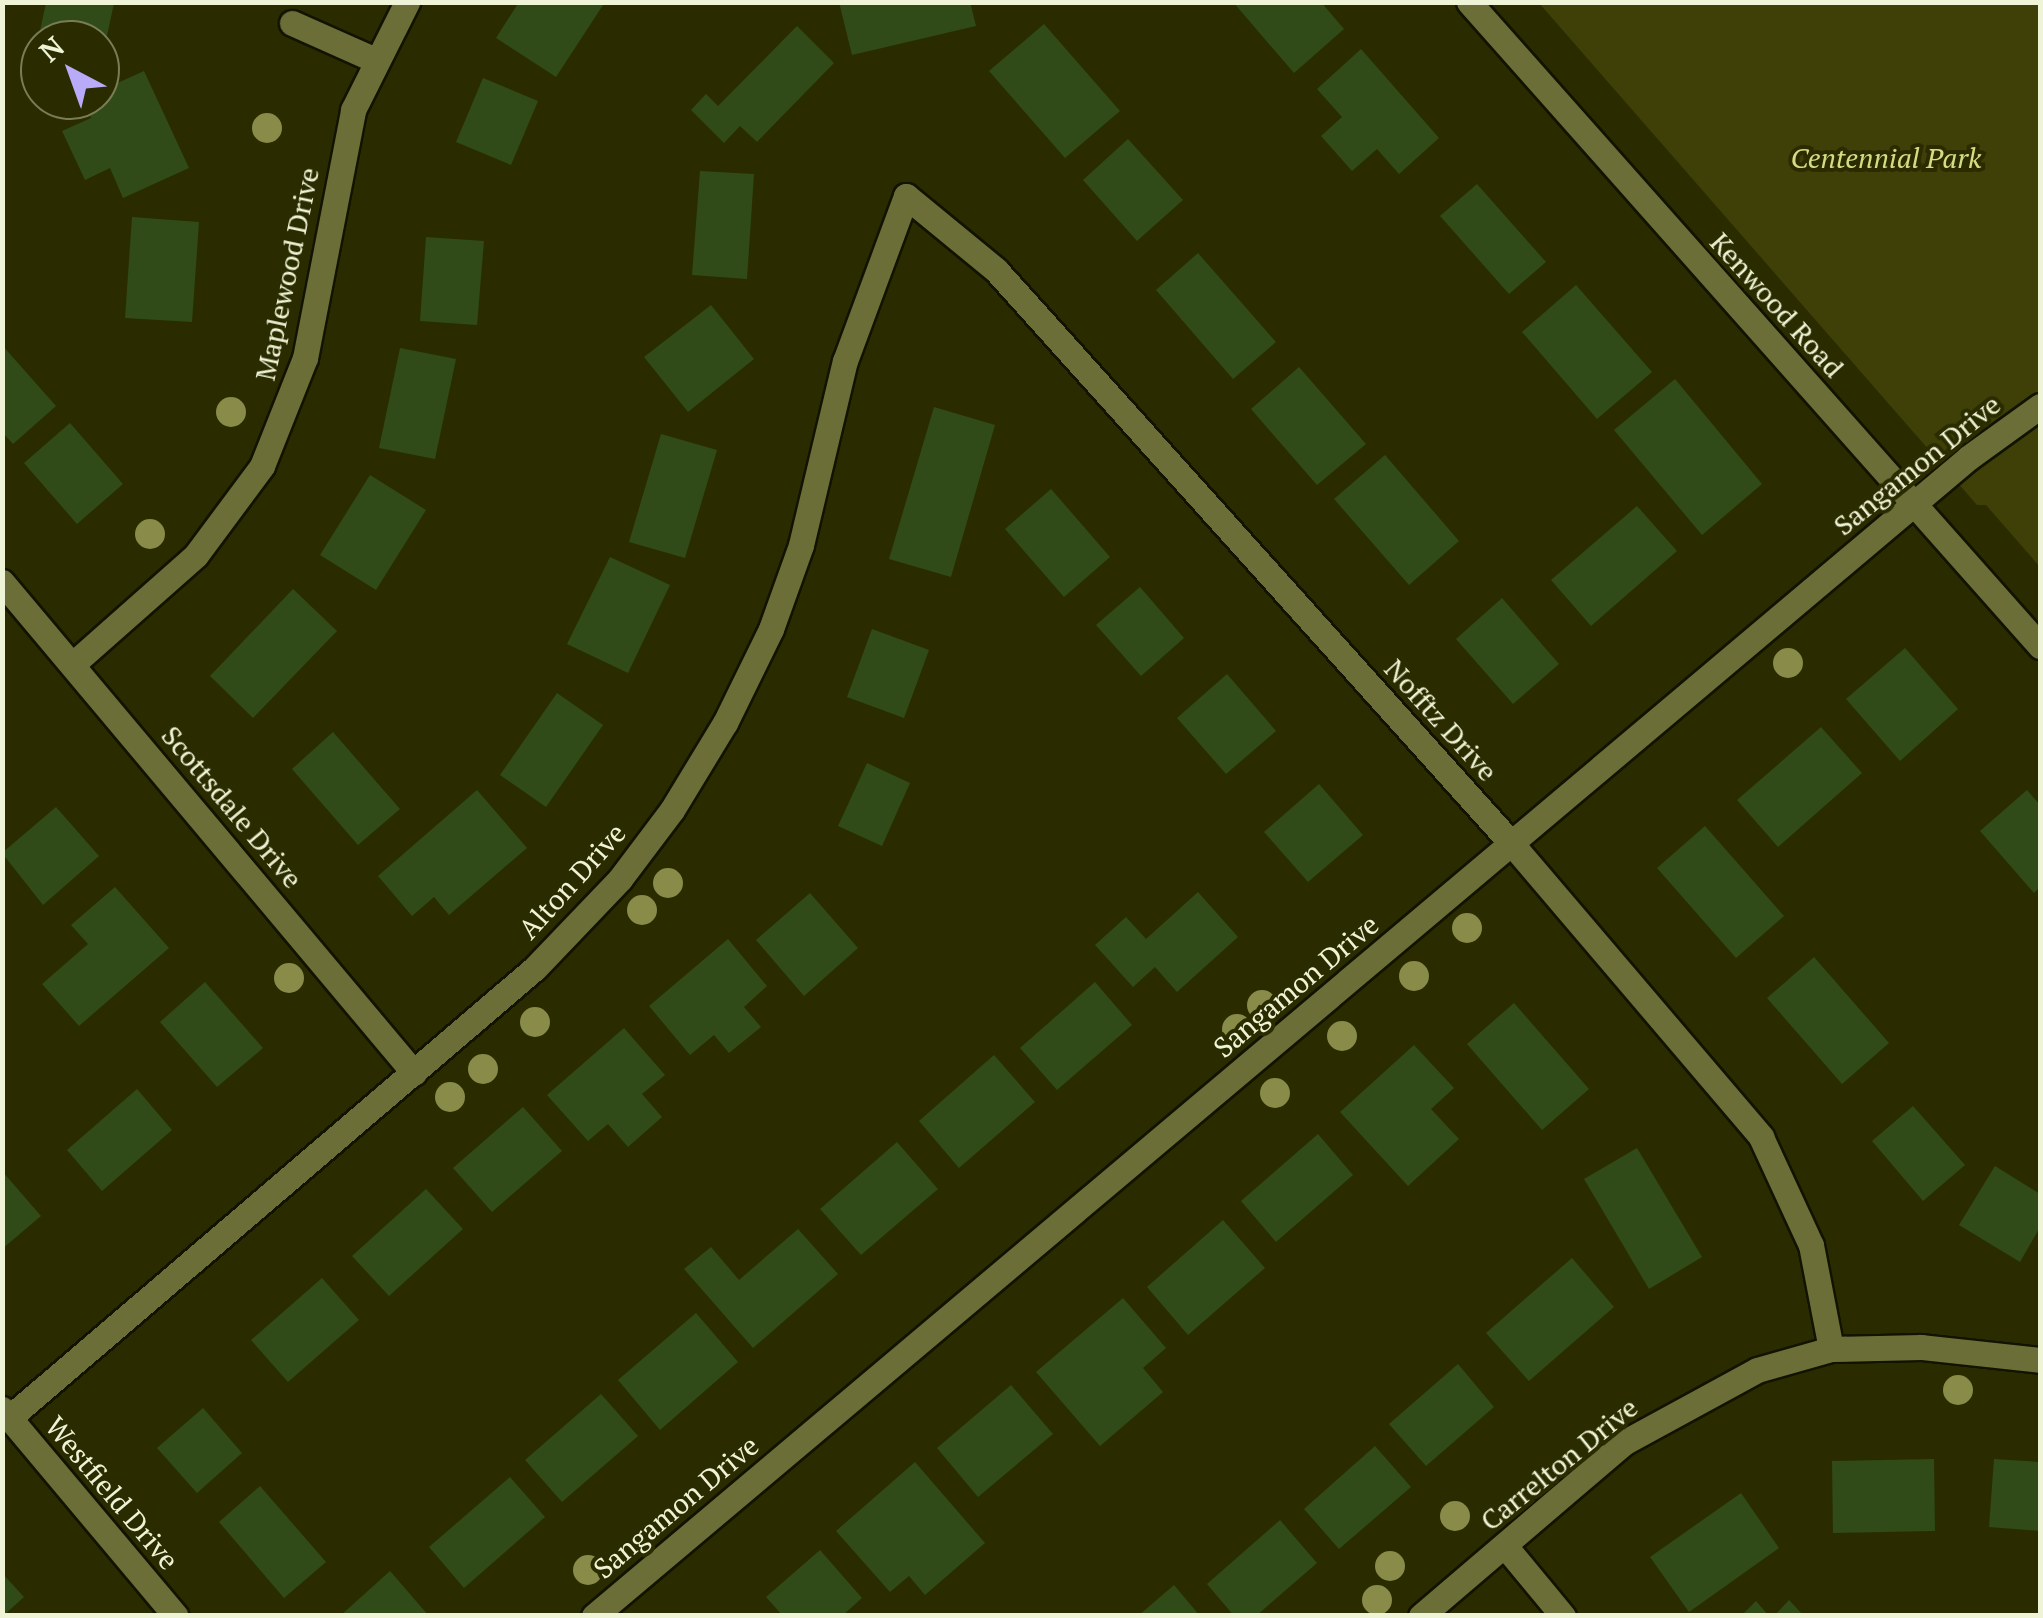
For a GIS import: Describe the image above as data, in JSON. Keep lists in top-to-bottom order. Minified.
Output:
{"streets":{"street":["Maplewood Drive","Kenwood Road","Sangamon Drive","Nofftz Drive","Scottsdale Drive","Alton Drive","Carrelton Drive","Westfield Drive"]},"crossings":[["Maplewood Drive","Scottsdale Drive"],["Kenwood Road","Sangamon Drive"],["Sangamon Drive","Nofftz Drive"],["Nofftz Drive","Alton Drive"],["Nofftz Drive","Carrelton Drive"],["Scottsdale Drive","Alton Drive"],["Alton Drive","Westfield Drive"]],"parks":["Centennial Park"],"north":"top left"}
